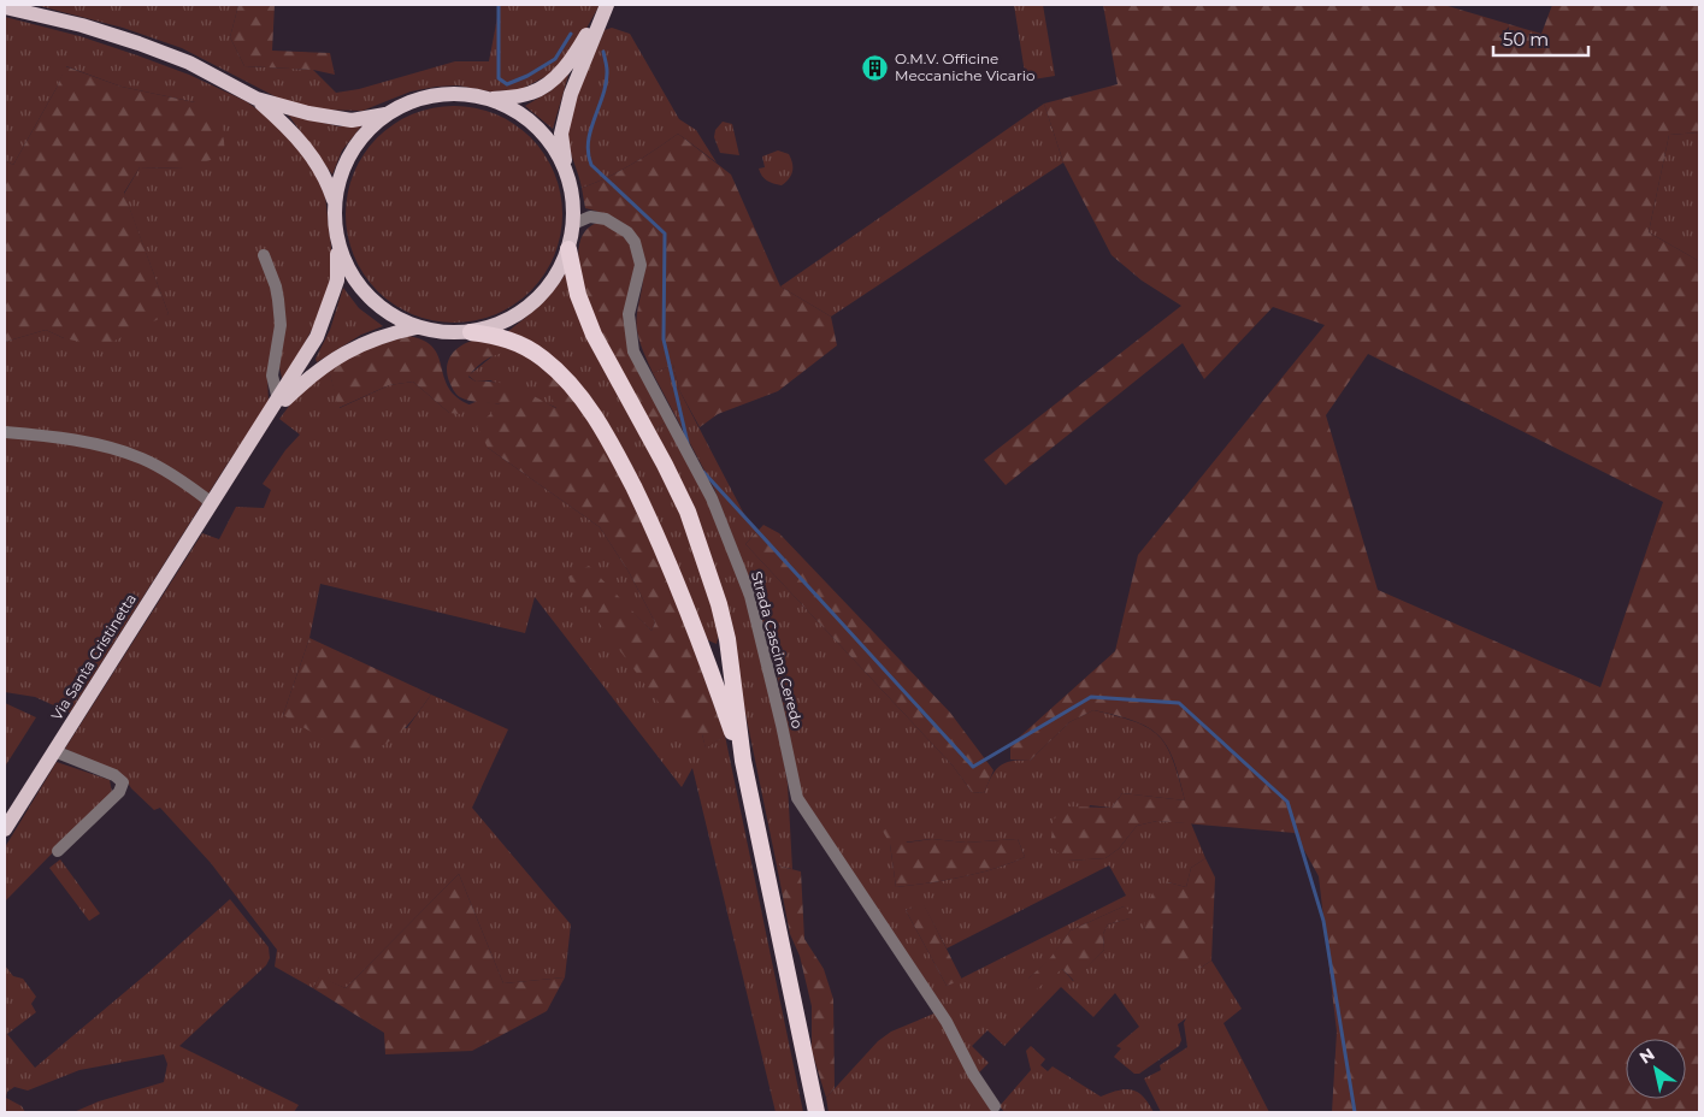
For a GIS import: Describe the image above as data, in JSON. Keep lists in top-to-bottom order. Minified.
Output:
{"streets":{"main road":["Via Santa Cristinetta"],"street":["Strada Cascina Ceredo"]},"places":{"building":["O.M.V. Officine Meccaniche Vicario"]},"scale_bar":"50 m","north":"top left"}
